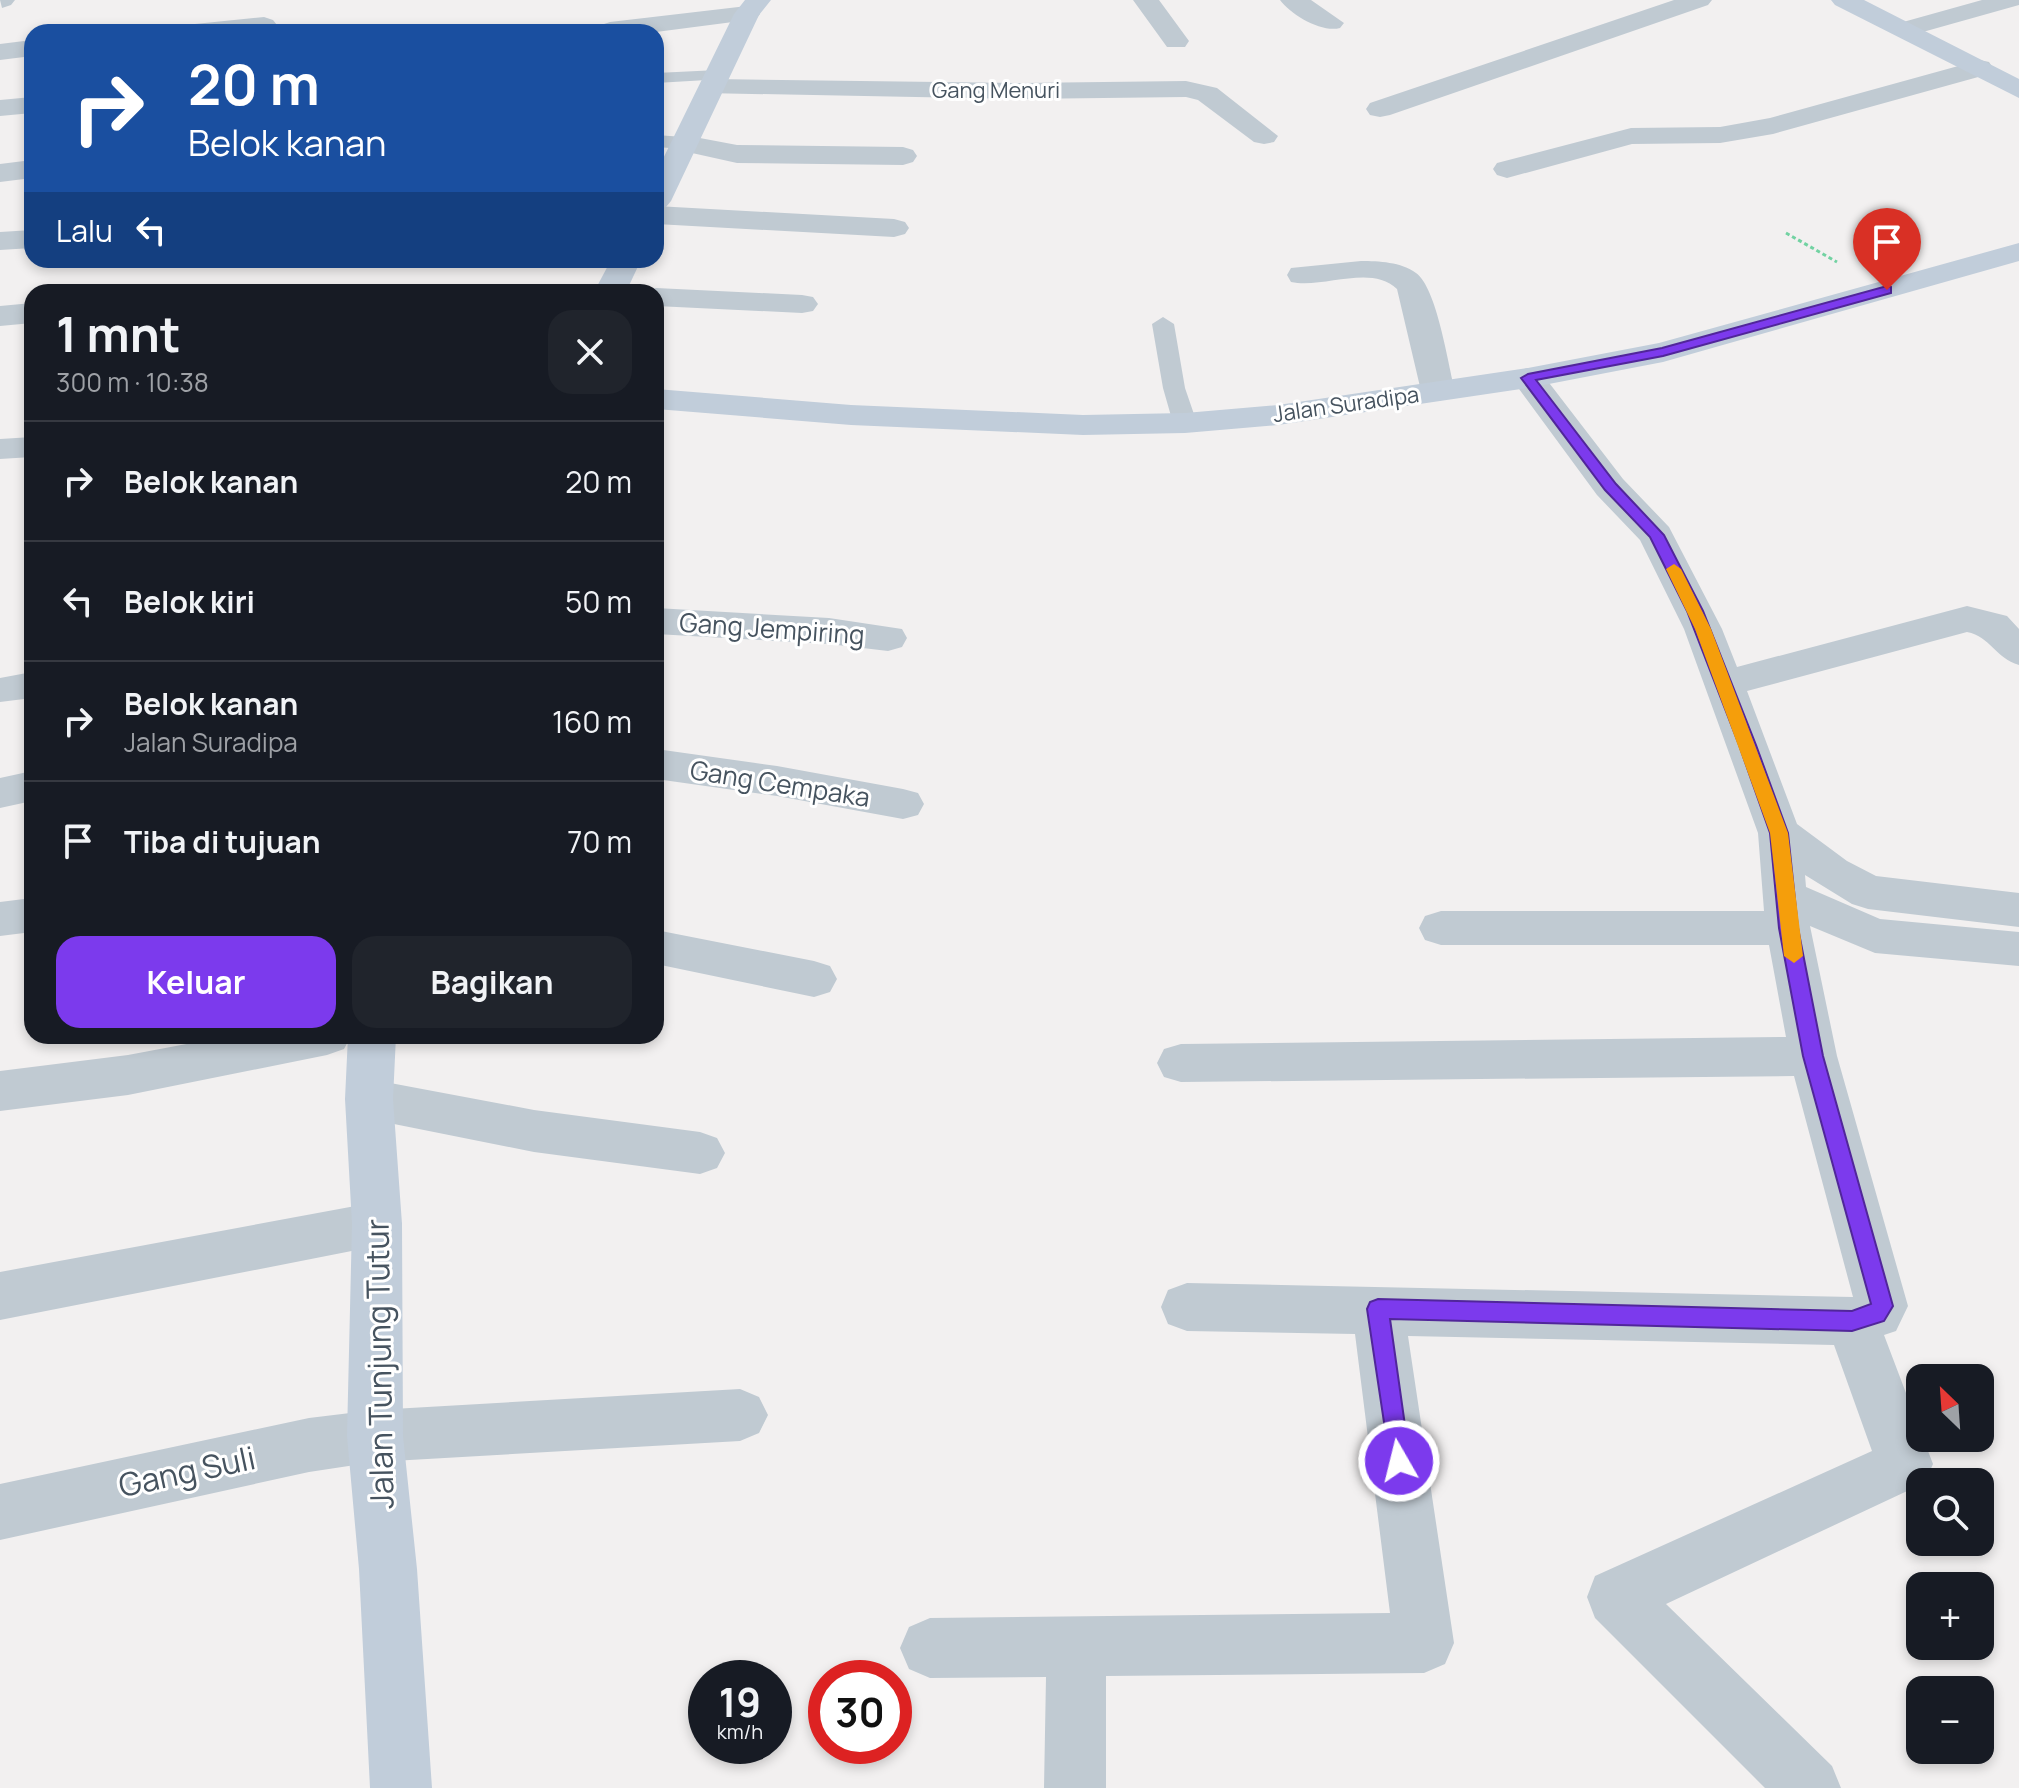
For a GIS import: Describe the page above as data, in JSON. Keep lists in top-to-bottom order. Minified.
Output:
{"streets":{"street":["Gang Menuri","Jalan Suradipa","Gang Jempiring","Gang Cempaka","Jalan Tunjung Tutur","Gang Suli"]},"crossings":[["Jalan Tunjung Tutur","Gang Suli"]],"north":"top left","page":{"turn":["20 m","Belok kanan"],"then":"Lalu","heading":["1 mnt","300 m · 10:38"],"list":[{"name":"Belok kanan","value":"20 m"},{"name":"Belok kiri","value":"50 m"},{"name":"Belok kanan","note":"Jalan Suradipa","value":"160 m"},{"name":"Tiba di tujuan","value":"70 m"}],"buttons":["Keluar","Bagikan"],"map_buttons":["+","−"],"speed":"19 km/h","limit":"30"}}
